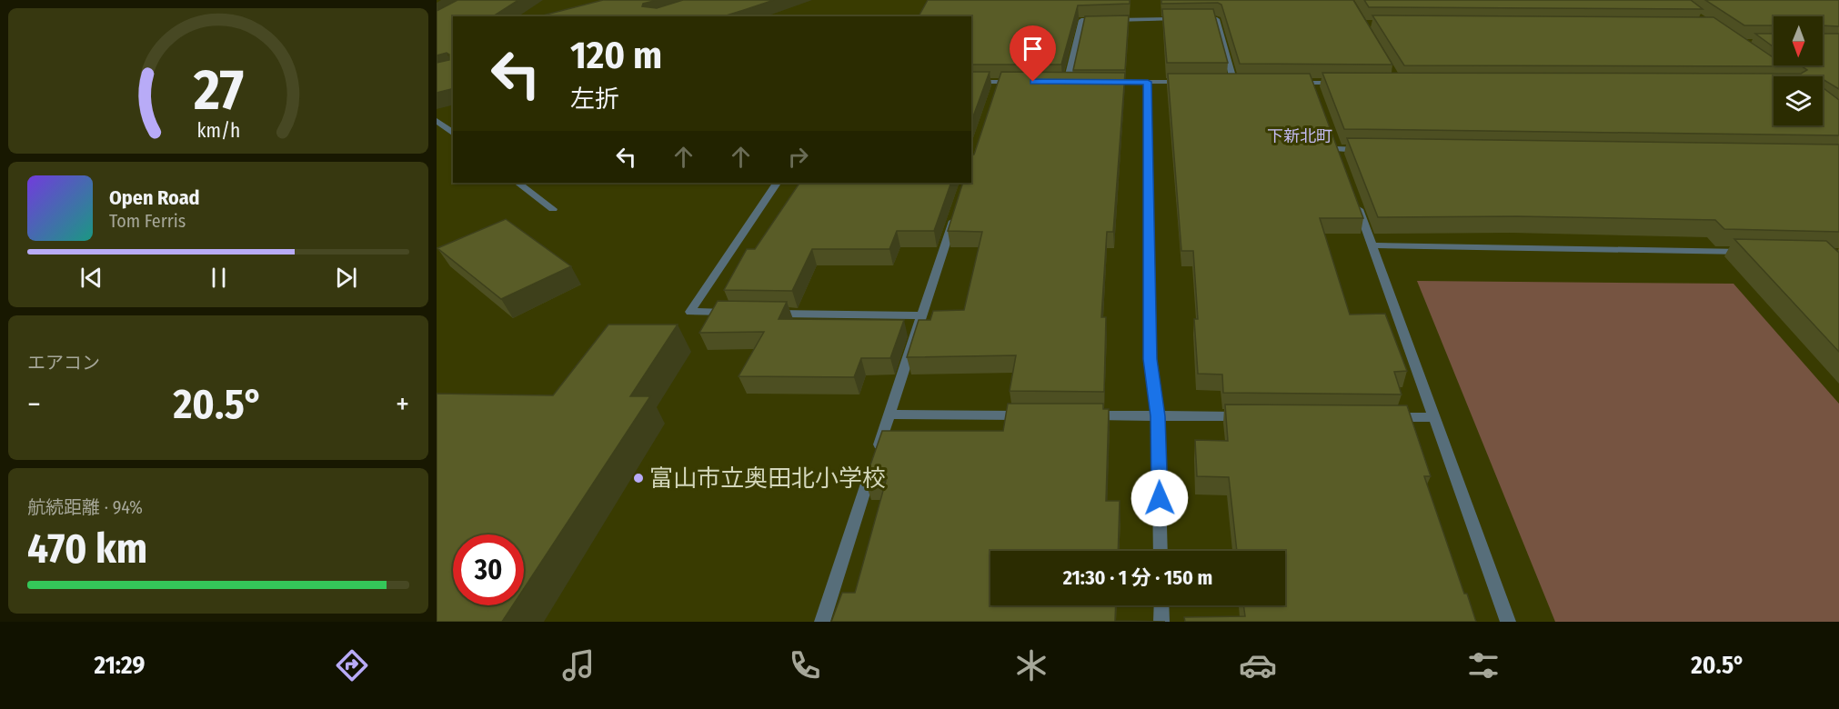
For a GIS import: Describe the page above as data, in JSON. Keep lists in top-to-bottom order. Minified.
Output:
{"districts":["下新北町"],"places":["富山市立奥田北小学校"],"north":"bottom","page":{"turn":["120 m","左折"],"song":["Open Road","Tom Ferris"],"tile":["エアコン",["航続距離 · 94%","470 km"]],"heat":["−","20.5°","+"],"limit":"30","trip":"21:30 · 1 分 · 150 m","tabs":["21:29","20.5°"],"gauge":["27","km/h"]}}
